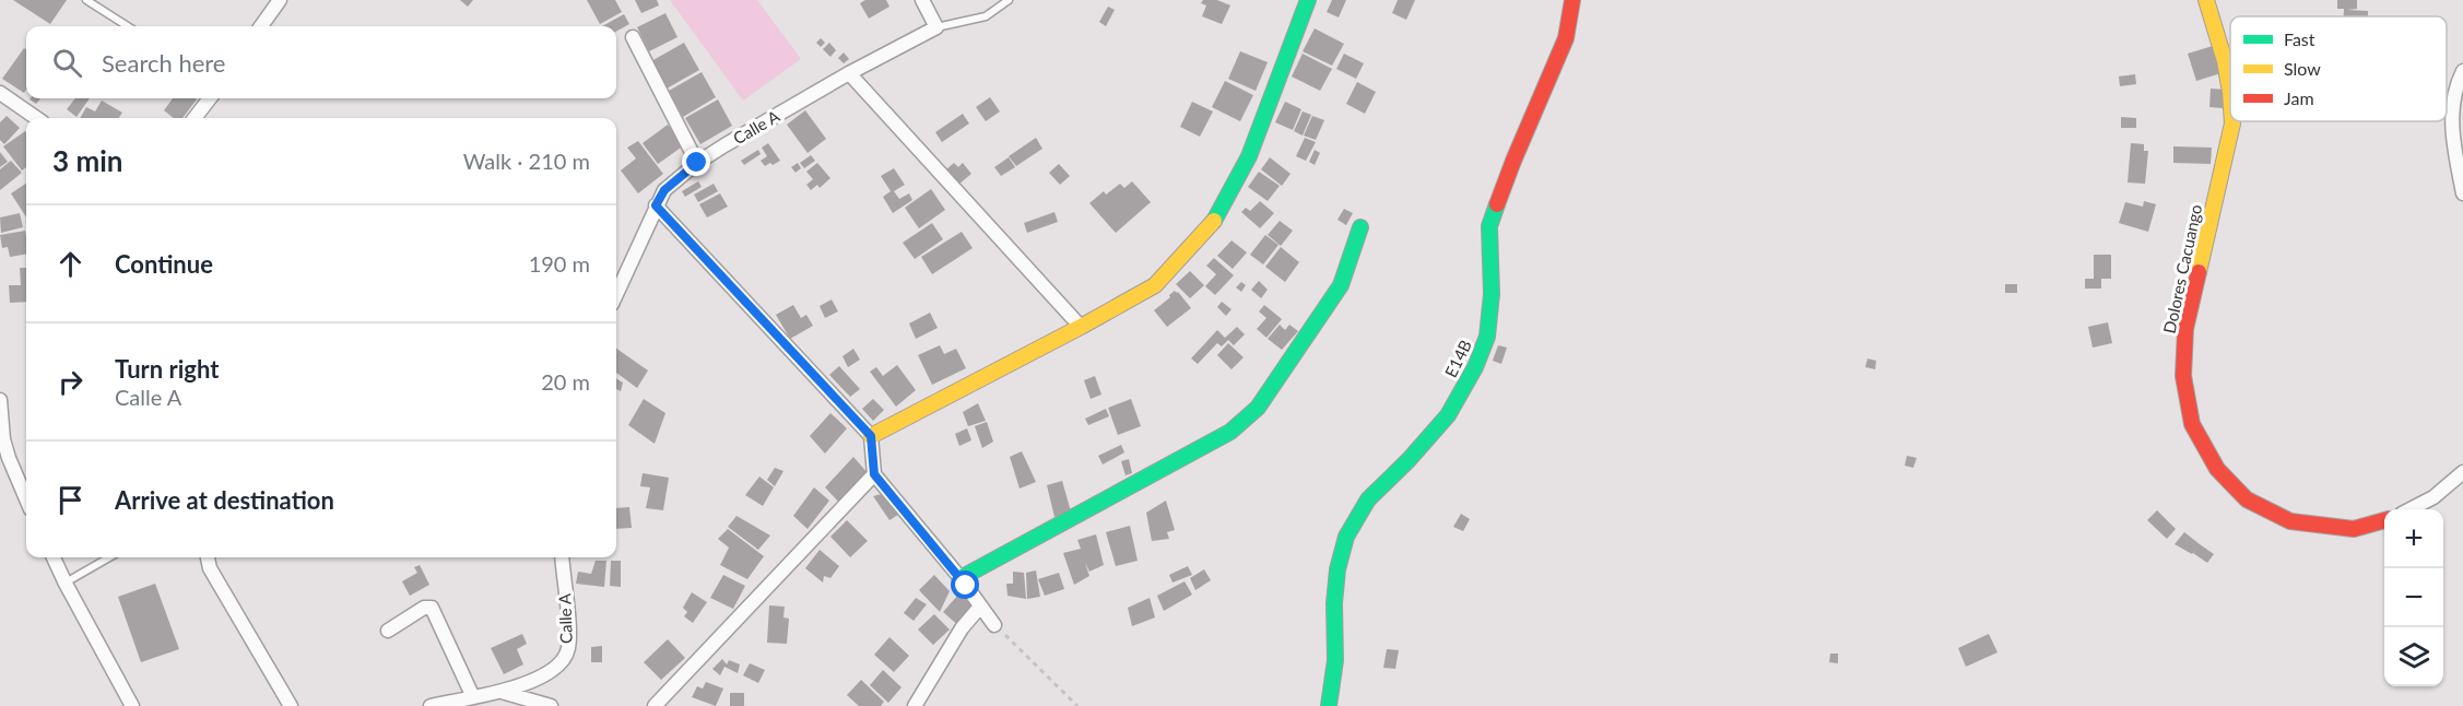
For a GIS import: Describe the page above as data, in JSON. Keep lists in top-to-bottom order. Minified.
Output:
{"streets":{"street":["Calle A","Dolores Cacuango","E14B"]},"legend":["Fast","Slow","Jam"],"page":{"search":"Search here","heading":["3 min","Walk · 210 m"],"list":[["Continue","190 m"],["Turn right","Calle A","20 m"],"Arrive at destination"],"map_buttons":["+","−"]}}
